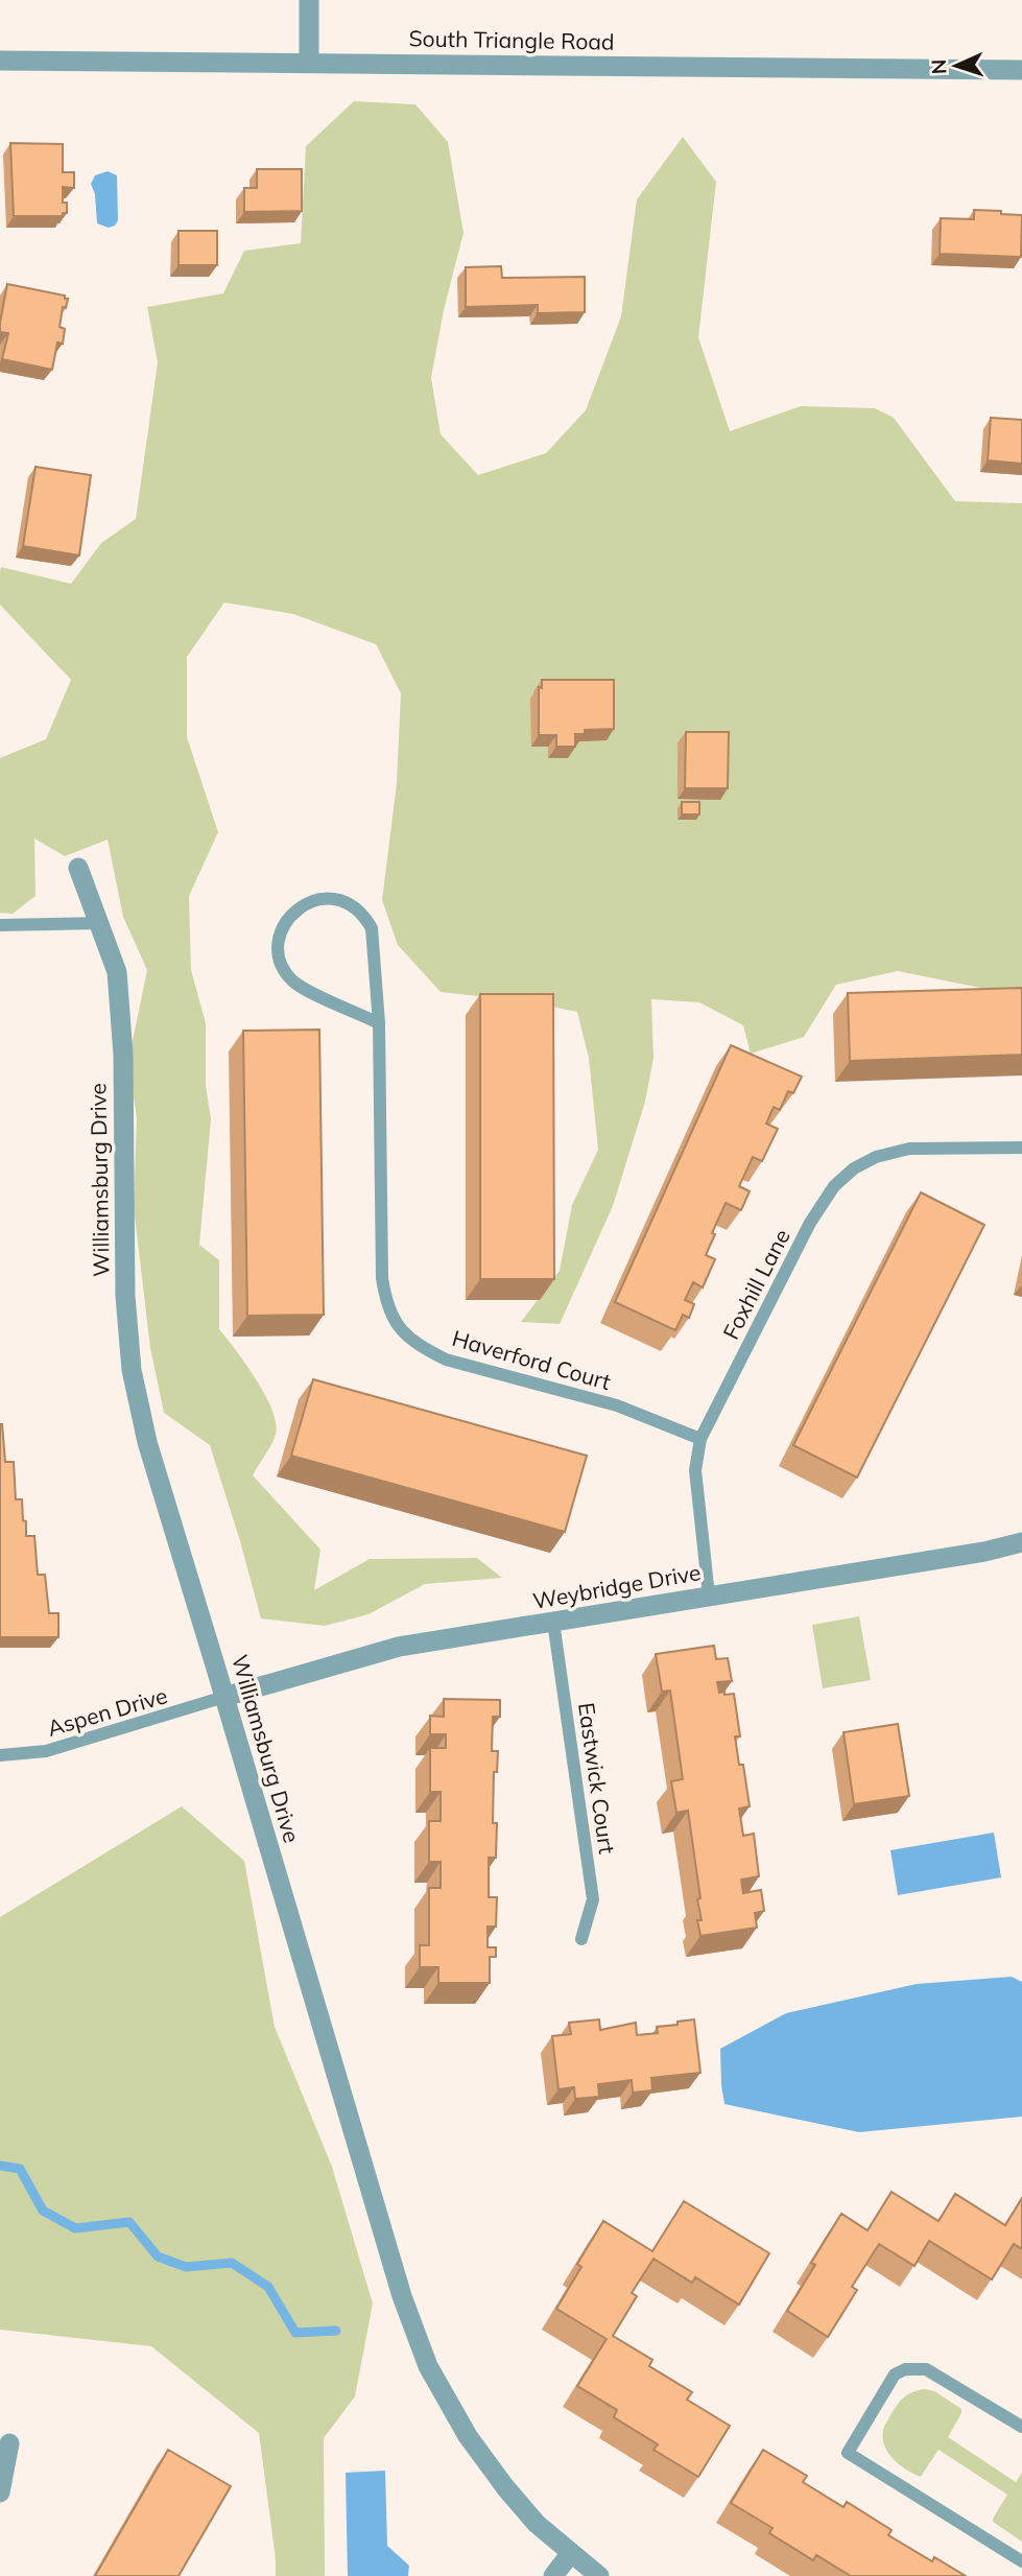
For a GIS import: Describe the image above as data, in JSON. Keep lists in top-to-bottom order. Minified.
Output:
{"streets":{"street":["South Triangle Road","Williamsburg Drive","Weybridge Drive"],"lane":["Foxhill Lane","Haverford Court","Aspen Drive","Eastwick Court"]},"crossings":[["Williamsburg Drive","Weybridge Drive"],["Williamsburg Drive","Aspen Drive"],["Foxhill Lane","Haverford Court"],["Foxhill Lane","Weybridge Drive"],["Weybridge Drive","Aspen Drive"],["Weybridge Drive","Eastwick Court"]],"north":"left"}
